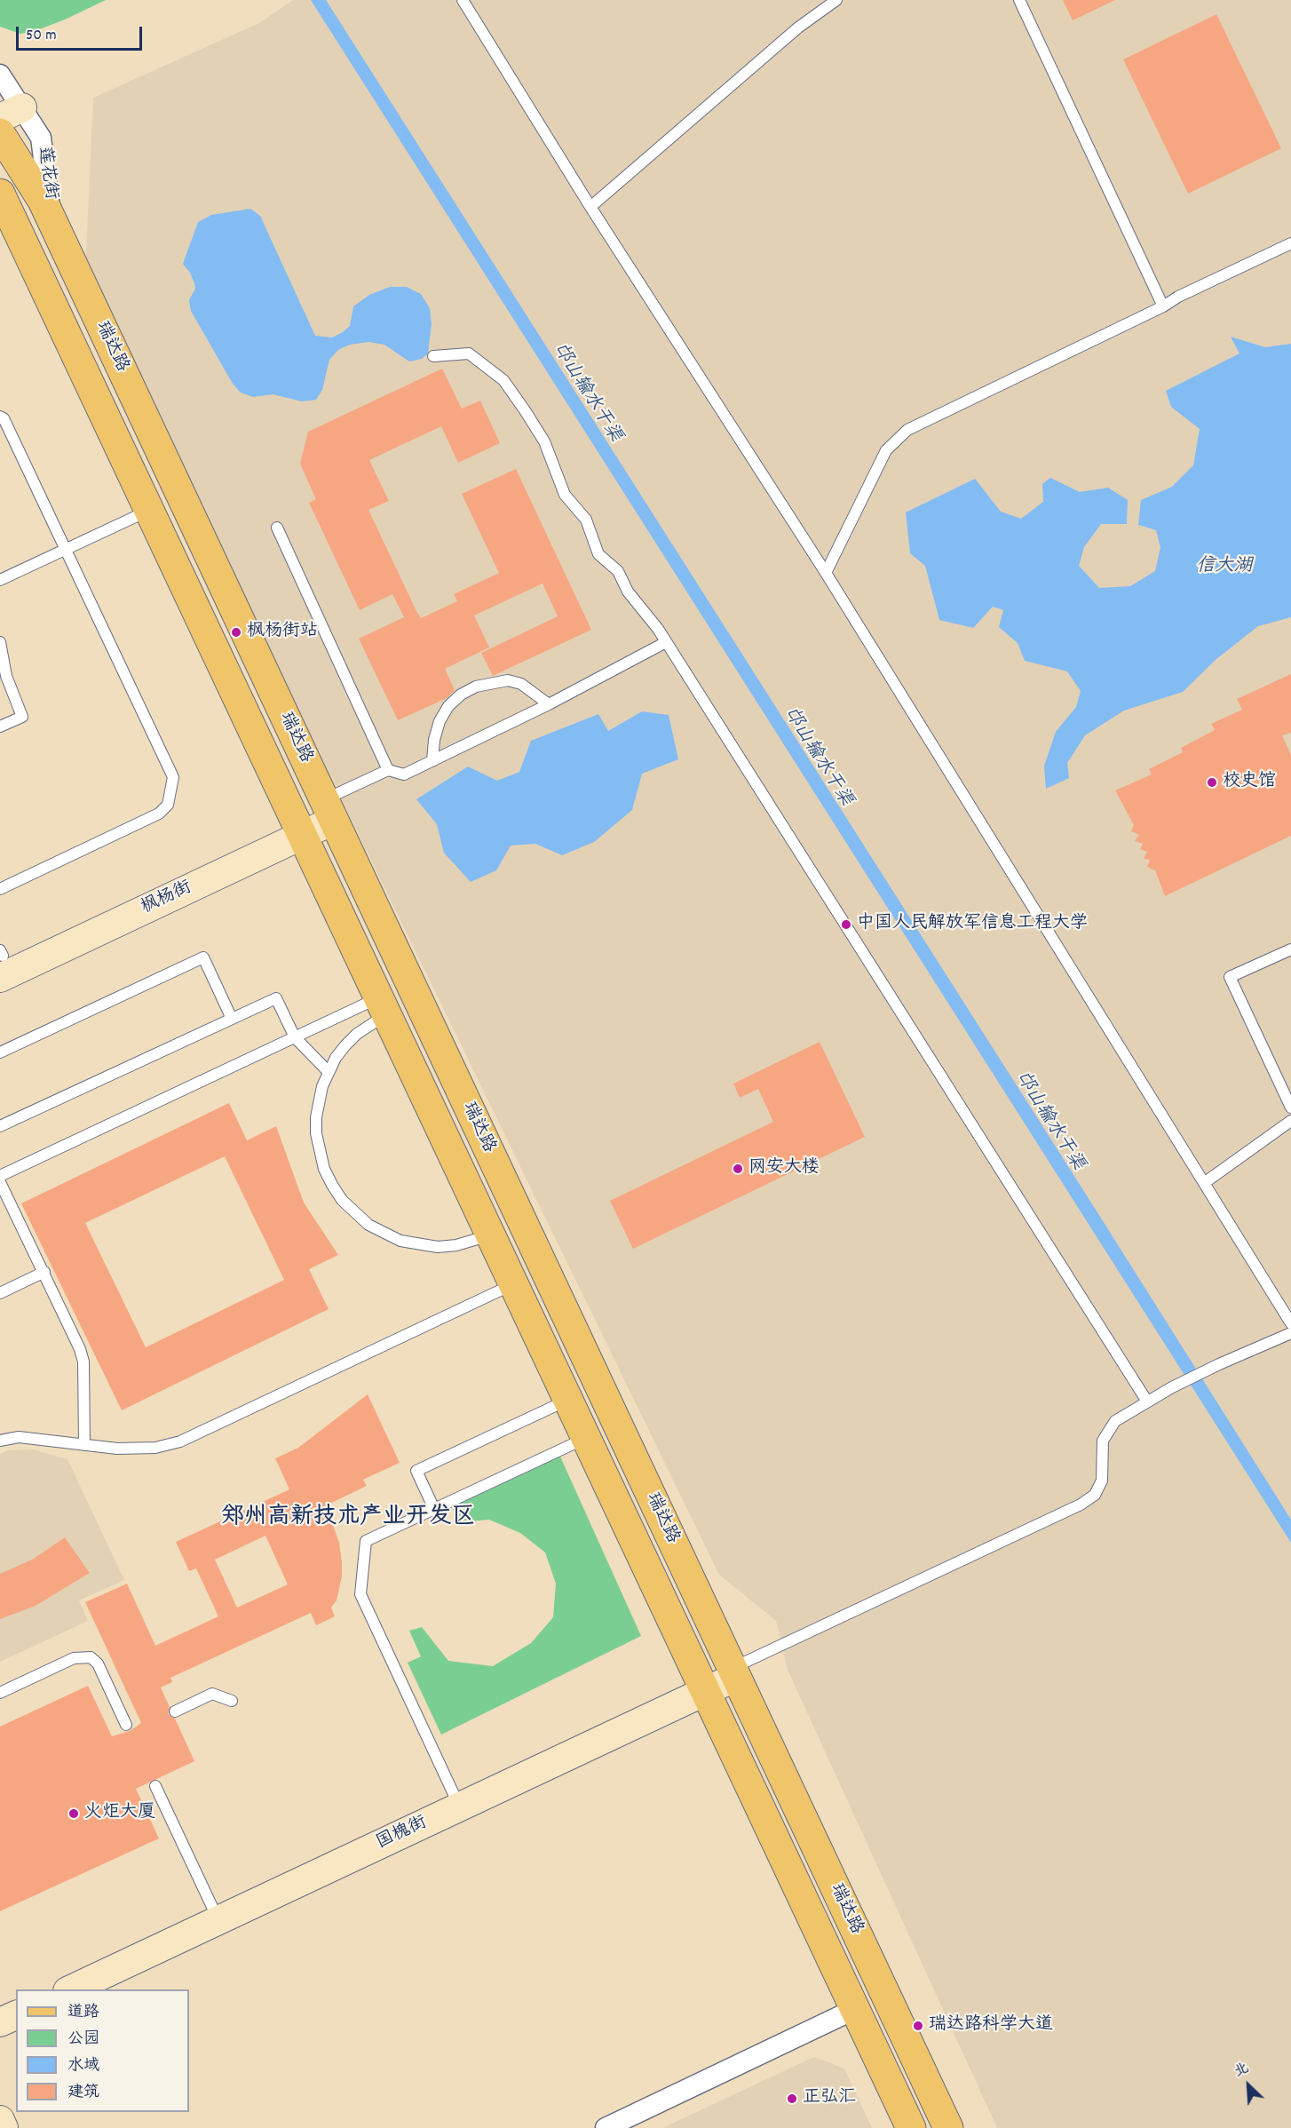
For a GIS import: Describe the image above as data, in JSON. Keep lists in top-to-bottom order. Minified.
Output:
{"streets":{"main road":["瑞达路"],"street":["莲花街","枫杨街","国槐街"]},"crossings":[["莲花街","瑞达路"],["瑞达路","枫杨街"],["瑞达路","国槐街"]],"districts":["郑州高新技术产业开发区"],"water":["邙山输水干渠","信大湖"],"places":["枫杨街站","校史馆","中国人民解放军信息工程大学","网安大楼","火炬大厦","瑞达路科学大道","正弘汇"],"legend":["道路","公园","水域","建筑"],"scale_bar":"50 m","north":"top left"}
